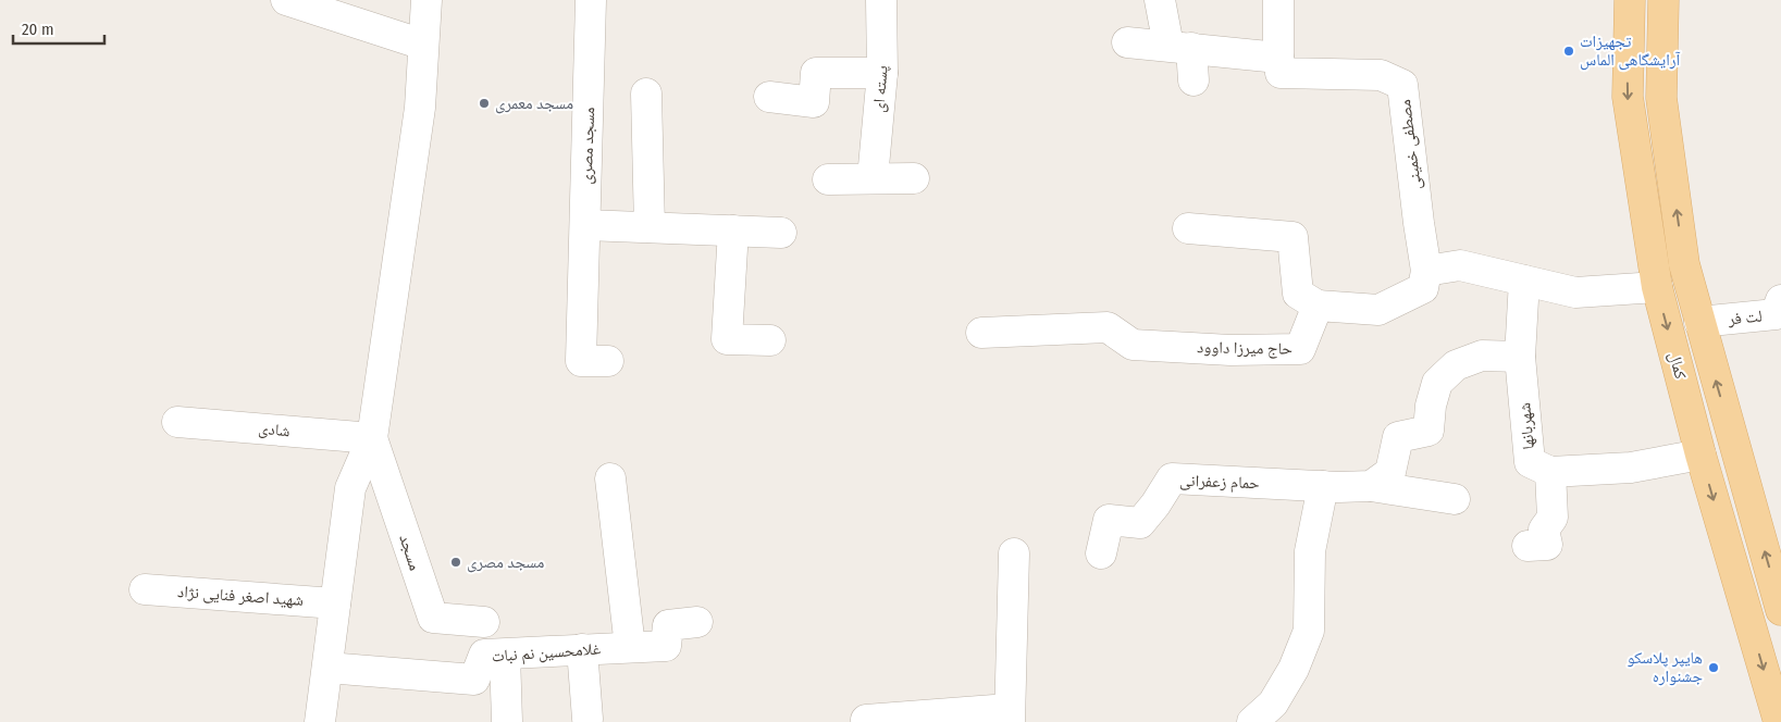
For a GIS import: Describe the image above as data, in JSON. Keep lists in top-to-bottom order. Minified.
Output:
{"streets":{"main road":["کمال"],"street":["پسته ای","مصطفی خمینی","مسجد مصری","لت فر","حاج میرزا داوود","شهربانها","شادی","حمام زعفرانی","مسجد","شهید اصغر فنایی نژاد","غلامحسین نم نبات"]},"crossings":[["لت فر","کمال"],["شادی","مسجد"]],"places":["تجهیزات آرایشگاهی الماس","مسجد معمری","مسجد مصری","هایپر پلاسکو جشنواره"],"scale_bar":"20 m"}
